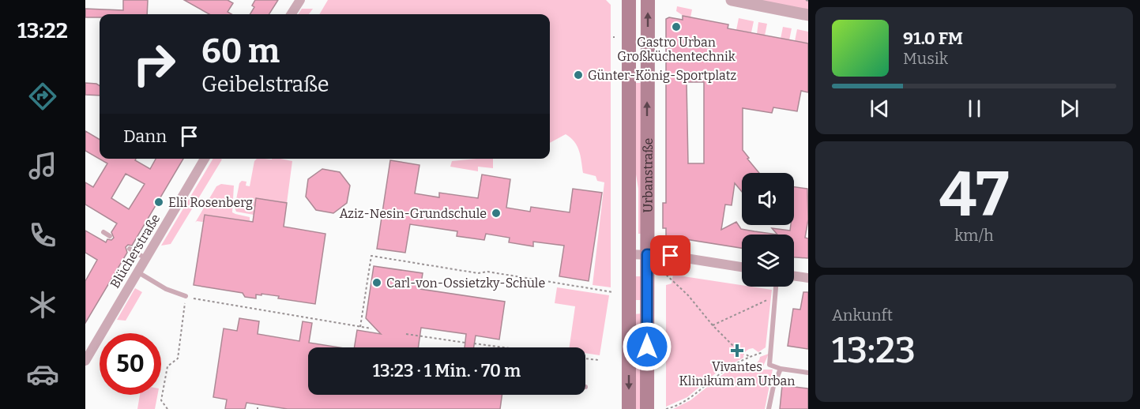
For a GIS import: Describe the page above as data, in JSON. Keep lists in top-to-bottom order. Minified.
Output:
{"streets":{"main road":["Urbanstraße"],"street":["Blücherstraße"]},"places":{"other":["Gastro Urban Großküchentechnik","Günter-König-Sportplatz","Elii Rosenberg","Aziz-Nesin-Grundschule","Carl-von-Ossietzky-Schule"],"health":["Vivantes Klinikum am Urban"]},"page":{"tabs":"13:22","turn":["60 m","Geibelstraße"],"song":["91.0 FM","Musik"],"then":"Dann","tile":[["47","km/h"],["Ankunft","13:23"]],"limit":"50","trip":"13:23 · 1 Min. · 70 m"}}
